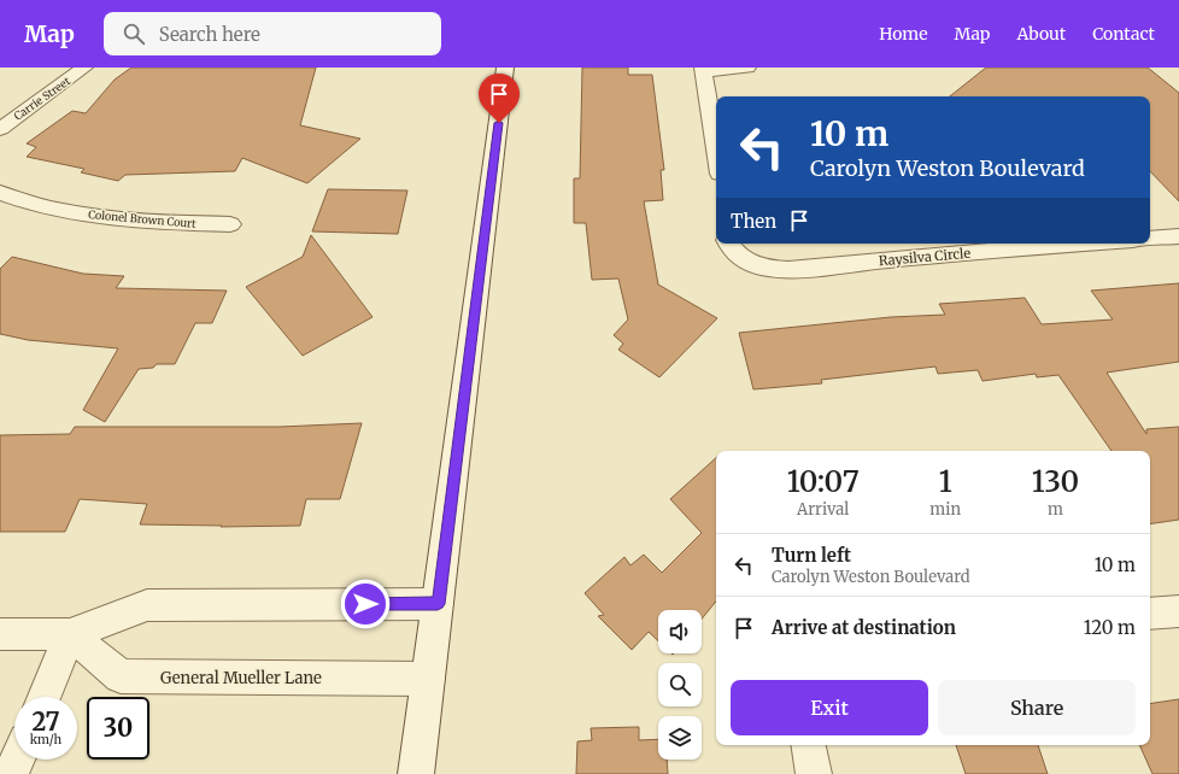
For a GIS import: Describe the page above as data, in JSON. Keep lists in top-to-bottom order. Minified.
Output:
{"streets":{"street":["Carrie Street","Colonel Brown Court","Raysilva Circle","General Mueller Lane"]},"page":{"header":"Map","search":"Search here","nav":["Home","Map","About","Contact"],"turn":["10 m","Carolyn Weston Boulevard"],"then":"Then","eta":["10:07","Arrival","1","min","130","m"],"list":[{"name":"Turn left","note":"Carolyn Weston Boulevard","value":"10 m"},{"name":"Arrive at destination","value":"120 m"}],"buttons":["Exit","Share"],"speed":"27 km/h","limit":"30"}}
